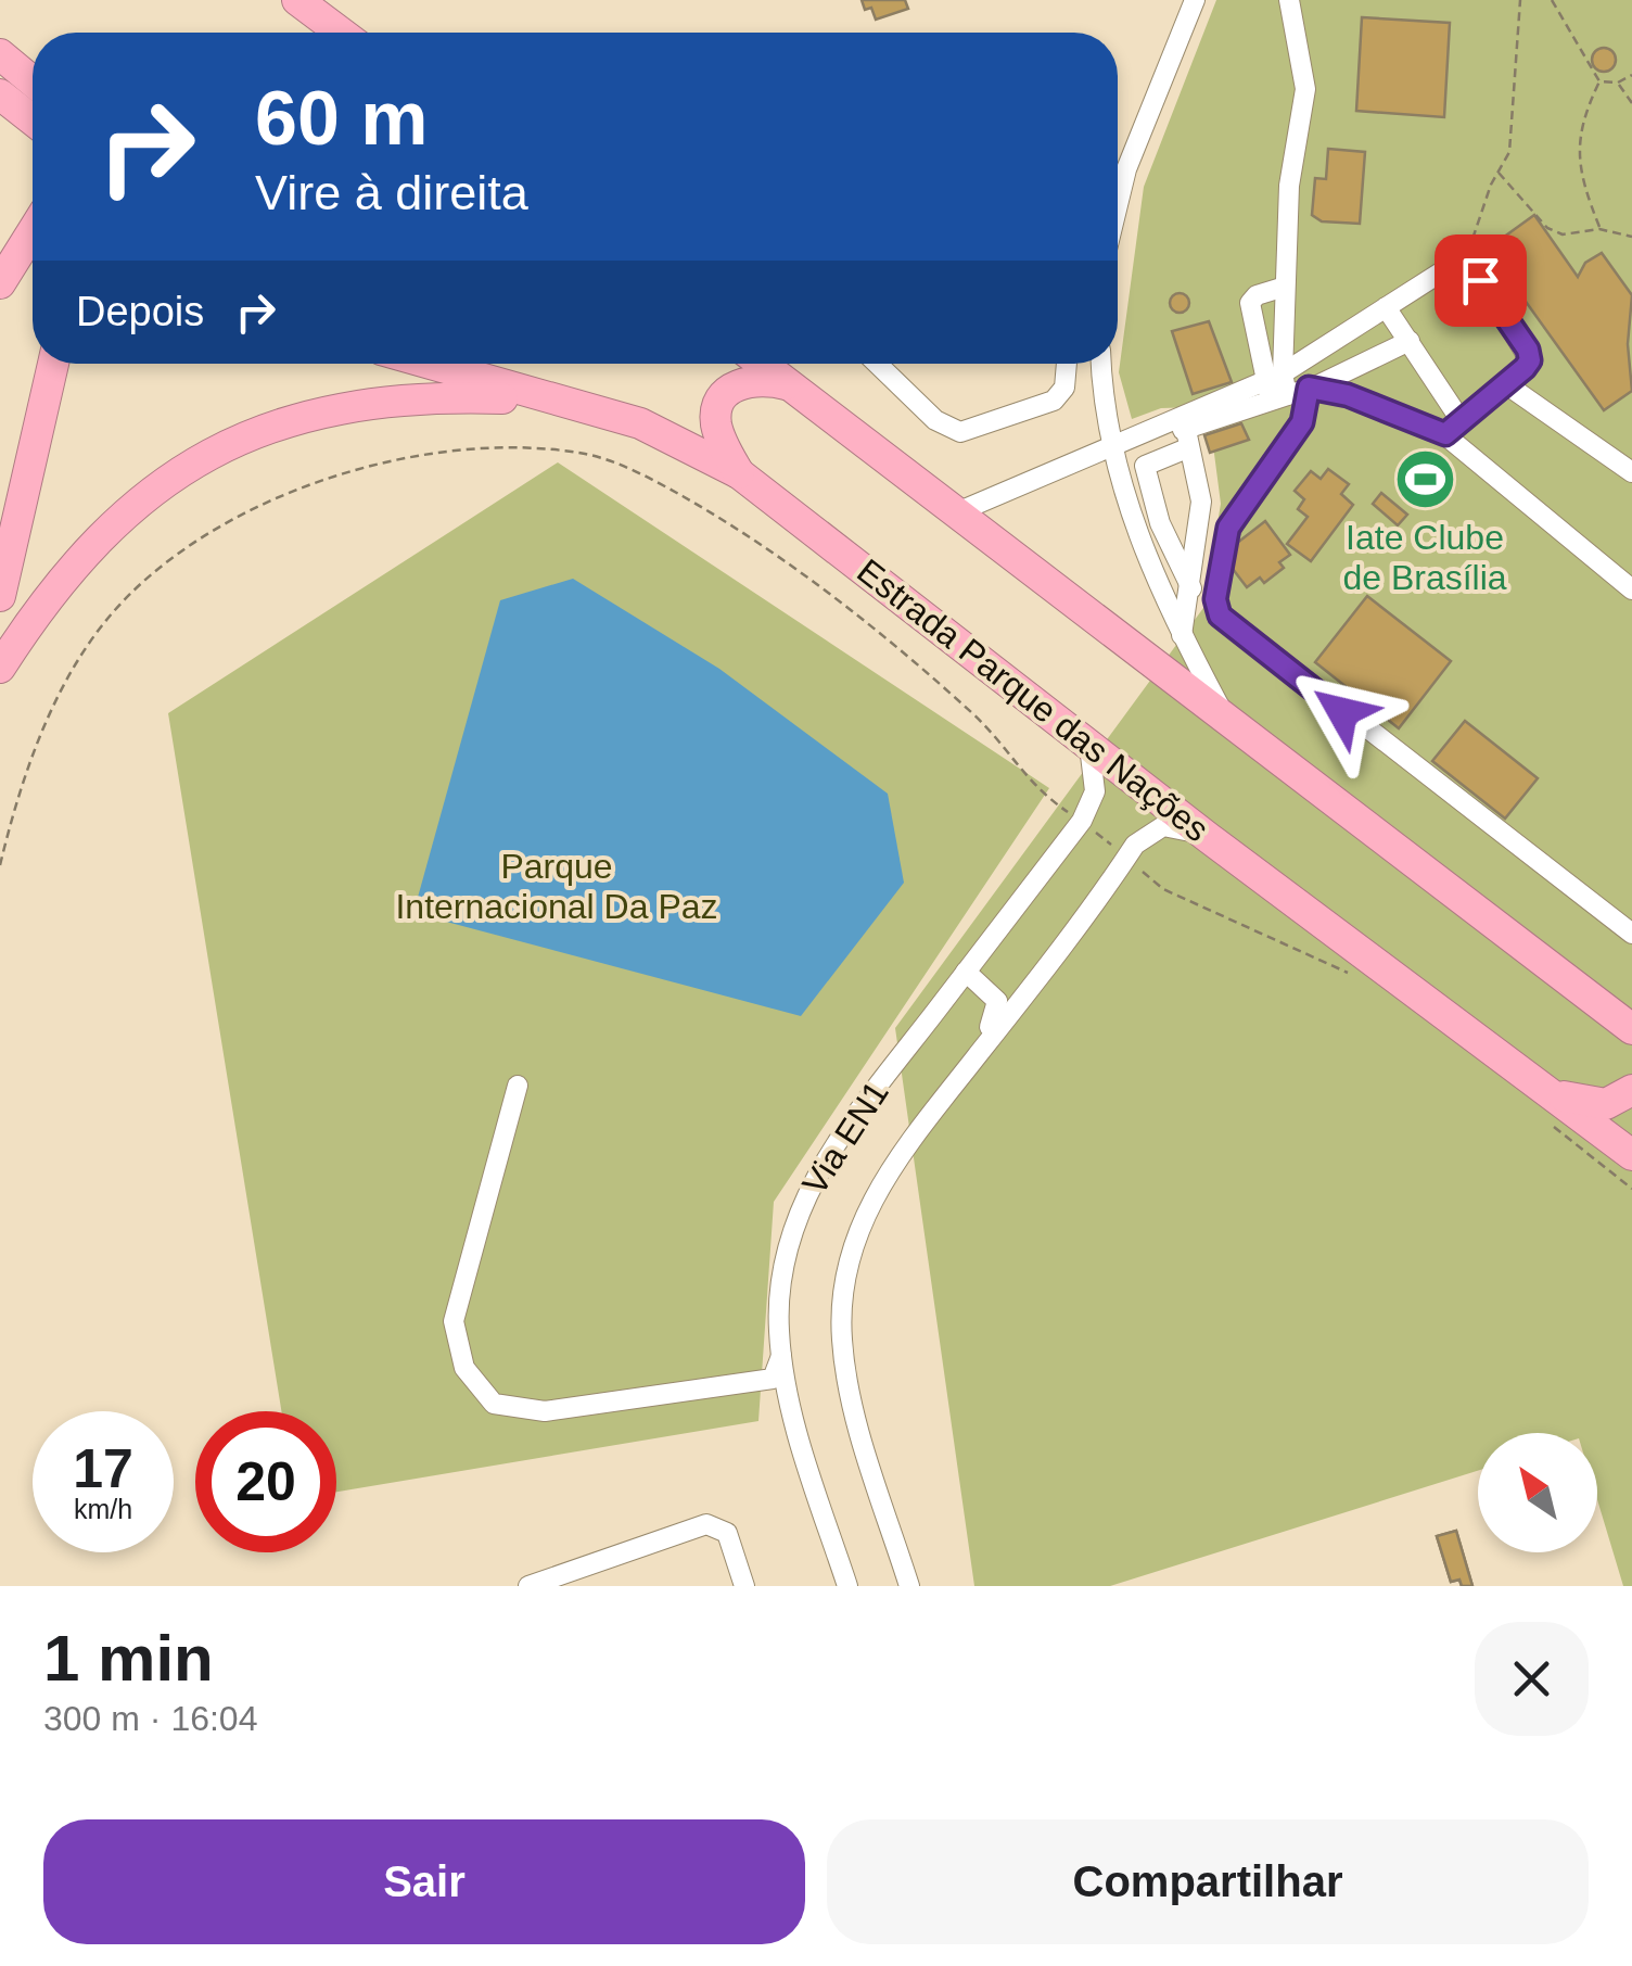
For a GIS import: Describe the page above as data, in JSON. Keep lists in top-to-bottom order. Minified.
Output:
{"streets":{"highway":["Estrada Parque das Nações"],"street":["Via EN1"]},"crossings":[["Estrada Parque das Nações","Via EN1"]],"parks":["Parque Internacional Da Paz"],"places":{"sports":["Iate Clube de Brasília"]},"north":"top left","page":{"turn":["60 m","Vire à direita"],"then":"Depois","speed":"17 km/h","limit":"20","heading":["1 min","300 m · 16:04"],"buttons":["Sair","Compartilhar"]}}
